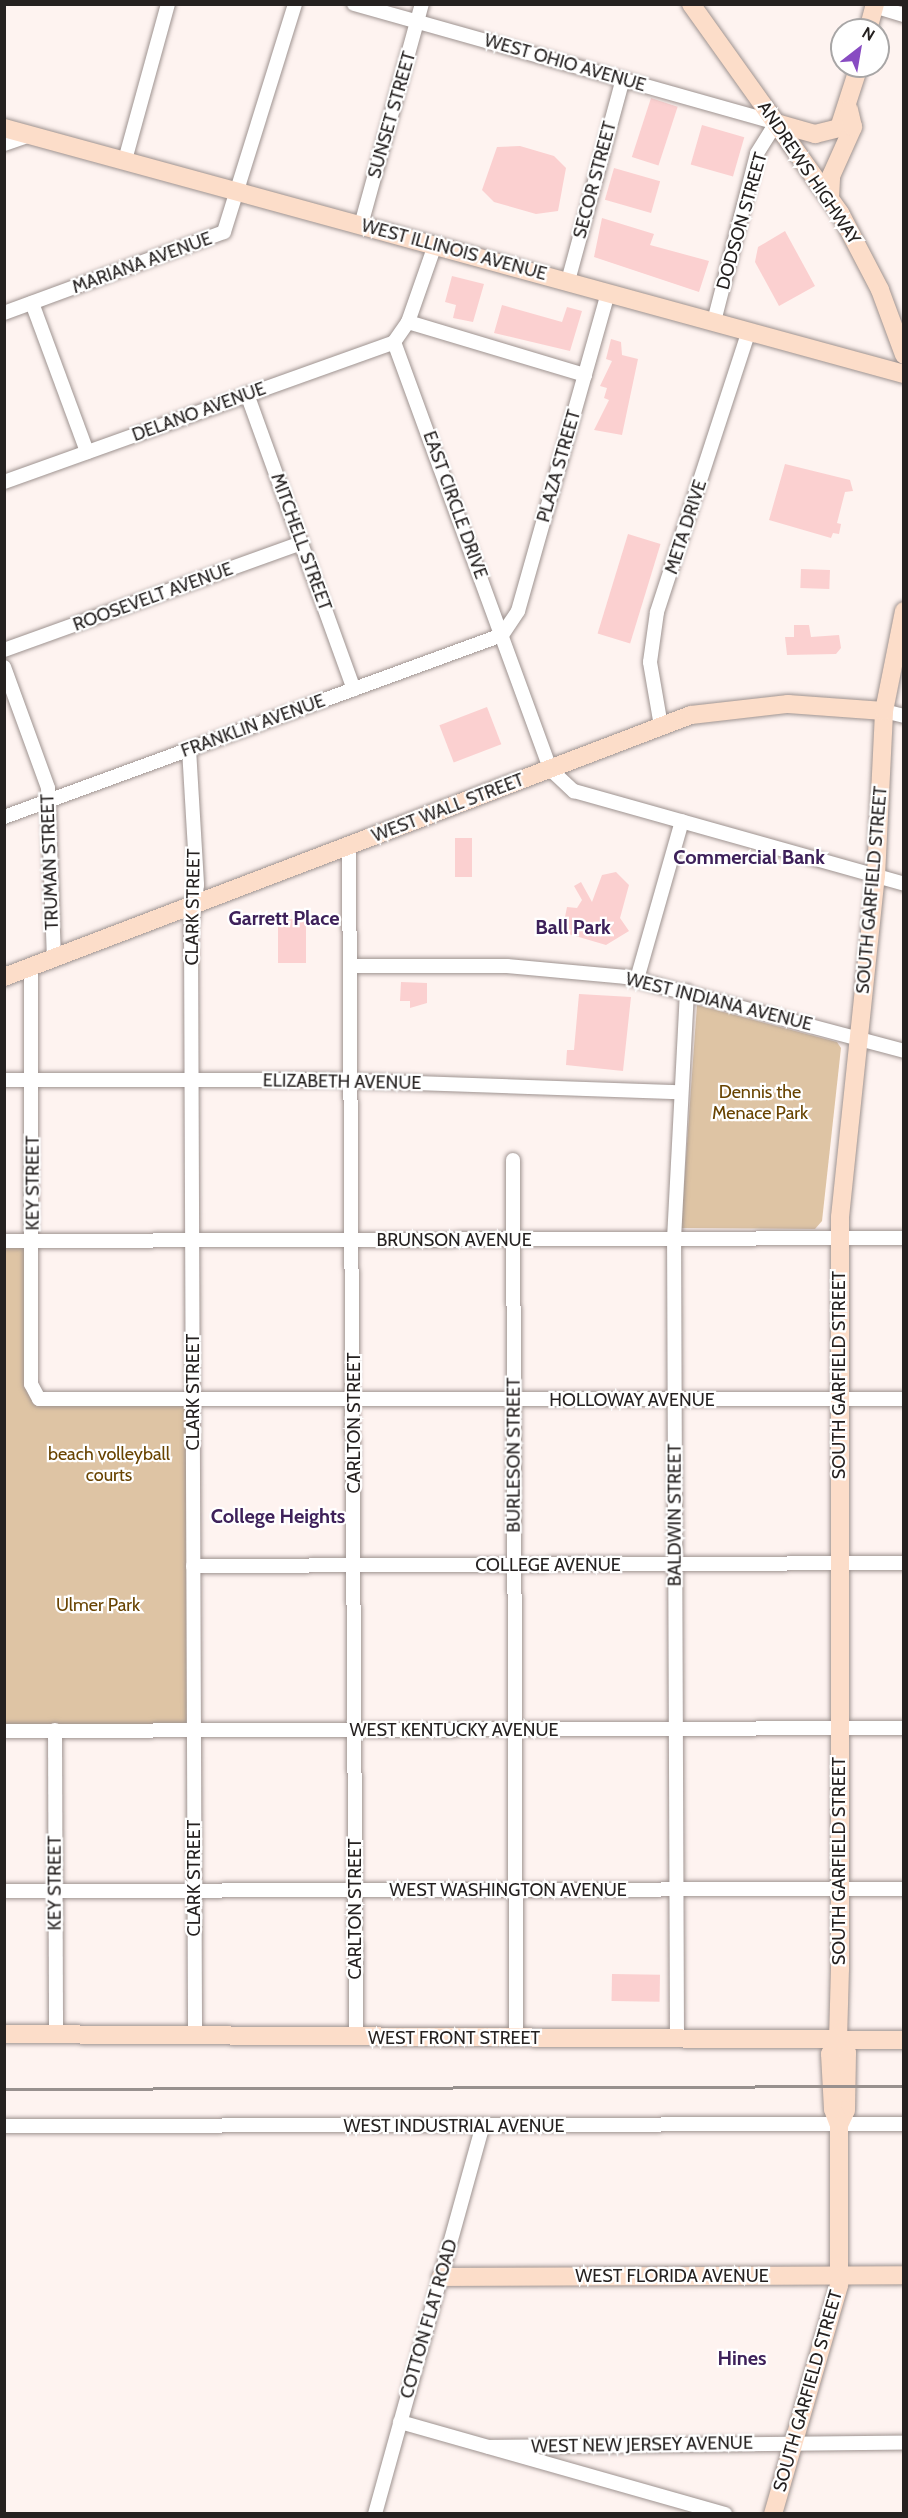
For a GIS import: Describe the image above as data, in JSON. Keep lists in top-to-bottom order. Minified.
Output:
{"streets":{"main road":["ANDREWS HIGHWAY","WEST ILLINOIS AVENUE","WEST WALL STREET","SOUTH GARFIELD STREET","WEST FRONT STREET","WEST FLORIDA AVENUE"],"street":["WEST OHIO AVENUE","SUNSET STREET","SECOR STREET","DODSON STREET","MARIANA AVENUE","DELANO AVENUE","PLAZA STREET","EAST CIRCLE DRIVE","META DRIVE","MITCHELL STREET","ROOSEVELT AVENUE","FRANKLIN AVENUE","TRUMAN STREET","CLARK STREET","WEST INDIANA AVENUE","ELIZABETH AVENUE","KEY STREET","BRUNSON AVENUE","HOLLOWAY AVENUE","CARLTON STREET","BURLESON STREET","BALDWIN STREET","COLLEGE AVENUE","WEST KENTUCKY AVENUE","WEST WASHINGTON AVENUE","WEST INDUSTRIAL AVENUE","COTTON FLAT ROAD","WEST NEW JERSEY AVENUE"]},"crossings":[["WEST OHIO AVENUE","SUNSET STREET"],["WEST OHIO AVENUE","ANDREWS HIGHWAY"],["WEST OHIO AVENUE","SECOR STREET"],["WEST OHIO AVENUE","DODSON STREET"],["SUNSET STREET","WEST ILLINOIS AVENUE"],["ANDREWS HIGHWAY","DODSON STREET"],["SECOR STREET","WEST ILLINOIS AVENUE"],["DODSON STREET","WEST ILLINOIS AVENUE"],["WEST ILLINOIS AVENUE","MARIANA AVENUE"],["WEST ILLINOIS AVENUE","PLAZA STREET"],["WEST ILLINOIS AVENUE","META DRIVE"],["DELANO AVENUE","EAST CIRCLE DRIVE"],["DELANO AVENUE","MITCHELL STREET"],["PLAZA STREET","EAST CIRCLE DRIVE"],["PLAZA STREET","FRANKLIN AVENUE"],["EAST CIRCLE DRIVE","FRANKLIN AVENUE"],["EAST CIRCLE DRIVE","WEST WALL STREET"],["META DRIVE","WEST WALL STREET"],["MITCHELL STREET","ROOSEVELT AVENUE"],["MITCHELL STREET","FRANKLIN AVENUE"],["FRANKLIN AVENUE","TRUMAN STREET"],["FRANKLIN AVENUE","CLARK STREET"],["WEST WALL STREET","TRUMAN STREET"],["WEST WALL STREET","SOUTH GARFIELD STREET"],["WEST WALL STREET","CLARK STREET"],["WEST WALL STREET","KEY STREET"],["WEST WALL STREET","CARLTON STREET"],["SOUTH GARFIELD STREET","WEST INDIANA AVENUE"],["SOUTH GARFIELD STREET","BRUNSON AVENUE"],["SOUTH GARFIELD STREET","HOLLOWAY AVENUE"],["SOUTH GARFIELD STREET","COLLEGE AVENUE"],["SOUTH GARFIELD STREET","WEST KENTUCKY AVENUE"],["SOUTH GARFIELD STREET","WEST WASHINGTON AVENUE"],["SOUTH GARFIELD STREET","WEST FRONT STREET"],["SOUTH GARFIELD STREET","WEST INDUSTRIAL AVENUE"],["SOUTH GARFIELD STREET","WEST FLORIDA AVENUE"],["SOUTH GARFIELD STREET","WEST NEW JERSEY AVENUE"],["CLARK STREET","ELIZABETH AVENUE"],["CLARK STREET","BRUNSON AVENUE"],["CLARK STREET","HOLLOWAY AVENUE"],["CLARK STREET","COLLEGE AVENUE"],["CLARK STREET","WEST KENTUCKY AVENUE"],["CLARK STREET","WEST WASHINGTON AVENUE"],["CLARK STREET","WEST FRONT STREET"],["WEST INDIANA AVENUE","CARLTON STREET"],["WEST INDIANA AVENUE","BALDWIN STREET"],["ELIZABETH AVENUE","KEY STREET"],["ELIZABETH AVENUE","CARLTON STREET"],["ELIZABETH AVENUE","BALDWIN STREET"],["KEY STREET","BRUNSON AVENUE"],["KEY STREET","HOLLOWAY AVENUE"],["KEY STREET","WEST KENTUCKY AVENUE"],["KEY STREET","WEST WASHINGTON AVENUE"],["KEY STREET","WEST FRONT STREET"],["BRUNSON AVENUE","CARLTON STREET"],["BRUNSON AVENUE","BURLESON STREET"],["BRUNSON AVENUE","BALDWIN STREET"],["HOLLOWAY AVENUE","CARLTON STREET"],["HOLLOWAY AVENUE","BURLESON STREET"],["HOLLOWAY AVENUE","BALDWIN STREET"],["CARLTON STREET","COLLEGE AVENUE"],["CARLTON STREET","WEST KENTUCKY AVENUE"],["CARLTON STREET","WEST WASHINGTON AVENUE"],["CARLTON STREET","WEST FRONT STREET"],["BURLESON STREET","COLLEGE AVENUE"],["BURLESON STREET","WEST KENTUCKY AVENUE"],["BURLESON STREET","WEST WASHINGTON AVENUE"],["BURLESON STREET","WEST FRONT STREET"],["BALDWIN STREET","COLLEGE AVENUE"],["BALDWIN STREET","WEST KENTUCKY AVENUE"],["BALDWIN STREET","WEST WASHINGTON AVENUE"],["BALDWIN STREET","WEST FRONT STREET"],["WEST INDUSTRIAL AVENUE","COTTON FLAT ROAD"],["WEST FLORIDA AVENUE","COTTON FLAT ROAD"]],"districts":["Commercial Bank","Garrett Place","Ball Park","College Heights","Hines"],"parks":["Dennis the Menace Park","beach volleyball courts","Ulmer Park"],"north":"top right"}
